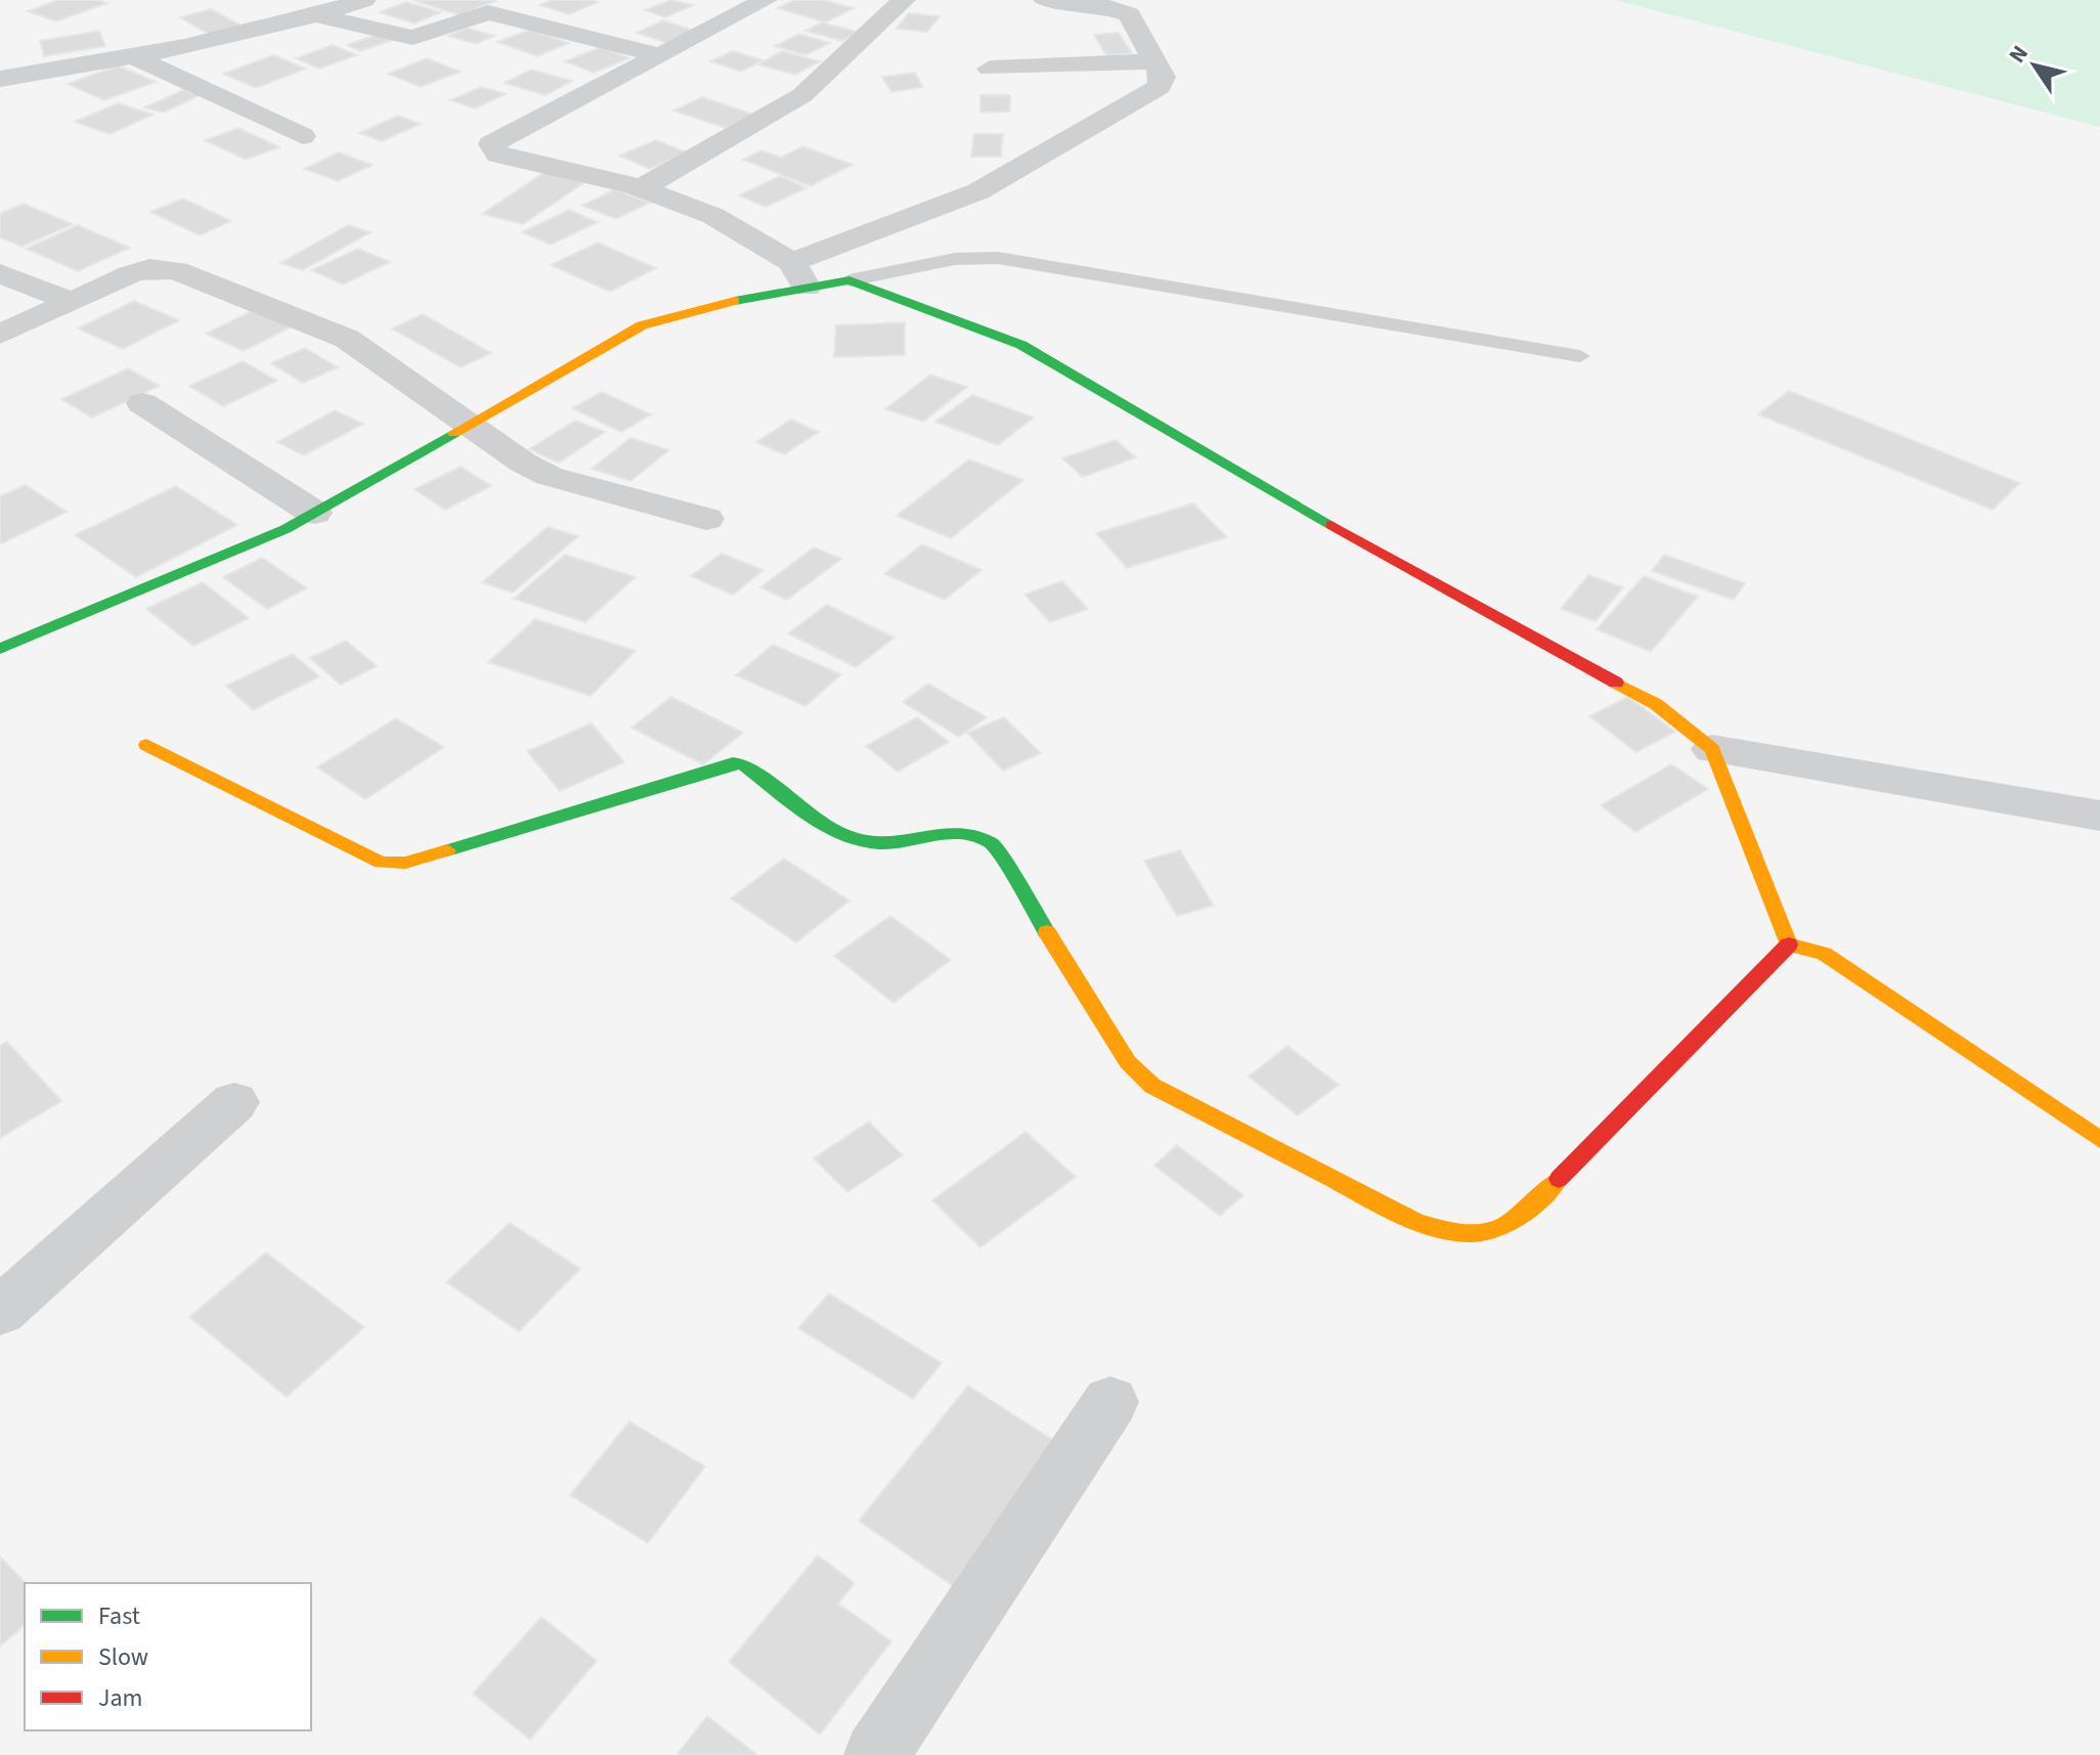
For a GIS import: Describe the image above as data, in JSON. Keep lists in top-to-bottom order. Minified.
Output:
{"legend":["Fast","Slow","Jam"],"north":"top left"}
